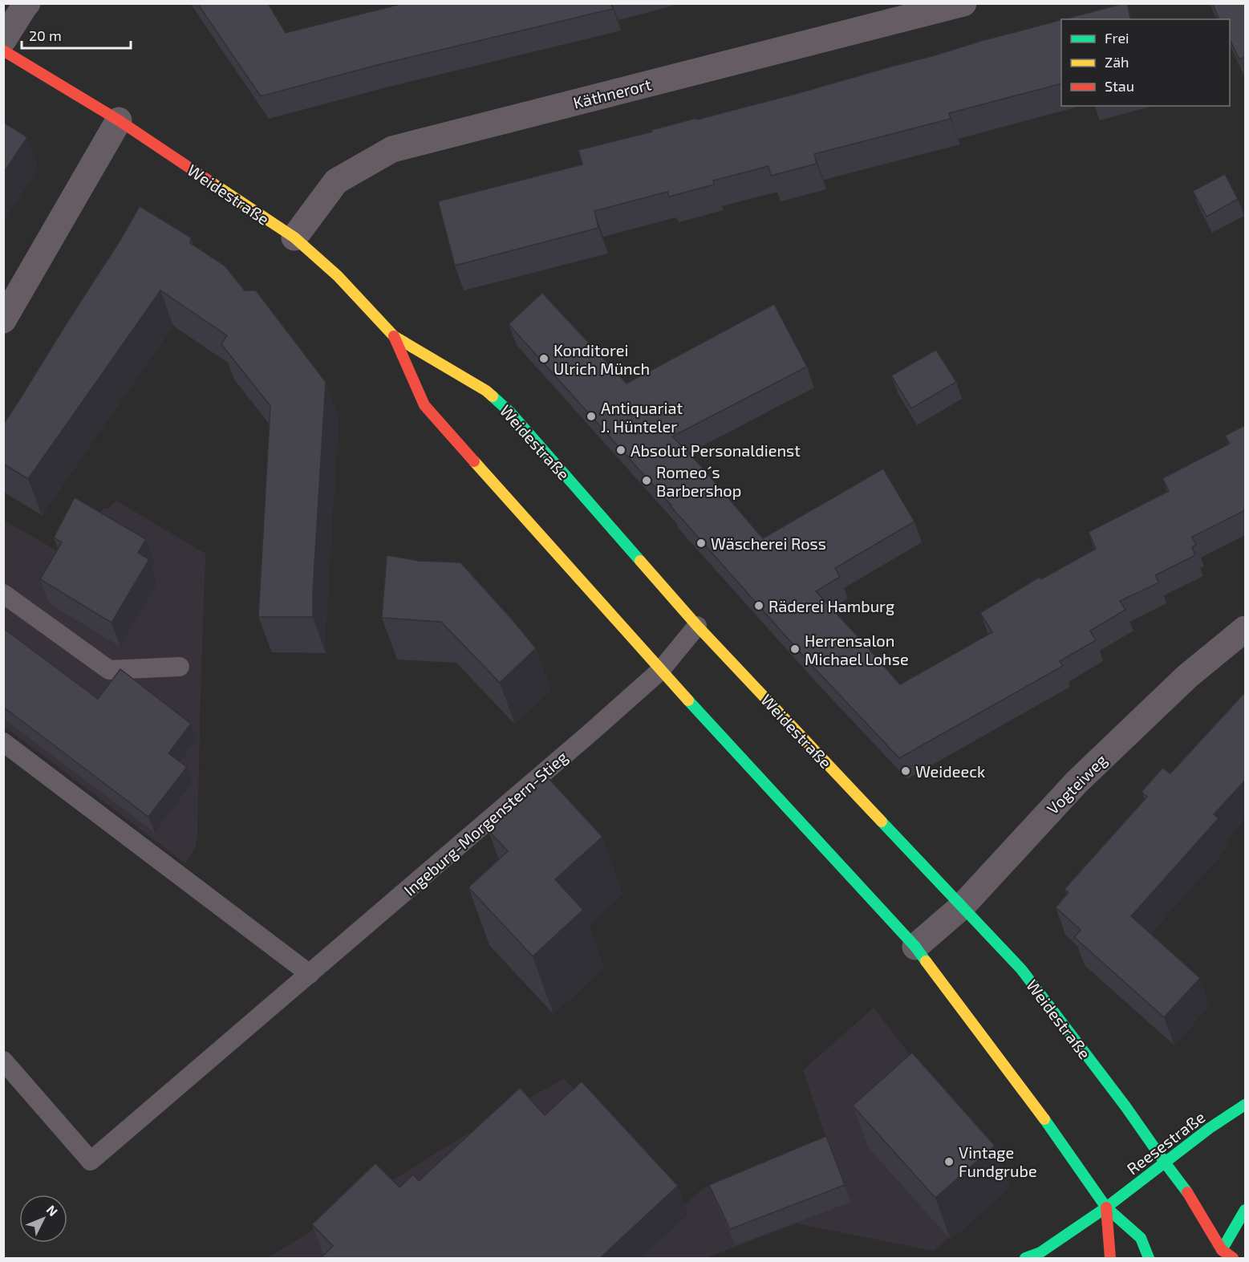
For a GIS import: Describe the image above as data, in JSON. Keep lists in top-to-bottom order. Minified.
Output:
{"streets":{"street":["Käthnerort","Weidestraße","Vogteiweg","Reesestraße"],"lane":["Ingeburg-Morgenstern-Stieg"]},"crossings":[["Käthnerort","Weidestraße"],["Weidestraße","Vogteiweg"],["Weidestraße","Ingeburg-Morgenstern-Stieg"],["Weidestraße","Reesestraße"]],"places":["Konditorei Ulrich Münch","Antiquariat J. Hünteler","Absolut Personaldienst","Romeo´s Barbershop","Wäscherei Ross","Räderei Hamburg","Herrensalon Michael Lohse","Weideeck","Vintage Fundgrube"],"legend":["Frei","Zäh","Stau"],"scale_bar":"20 m","north":"top right"}
